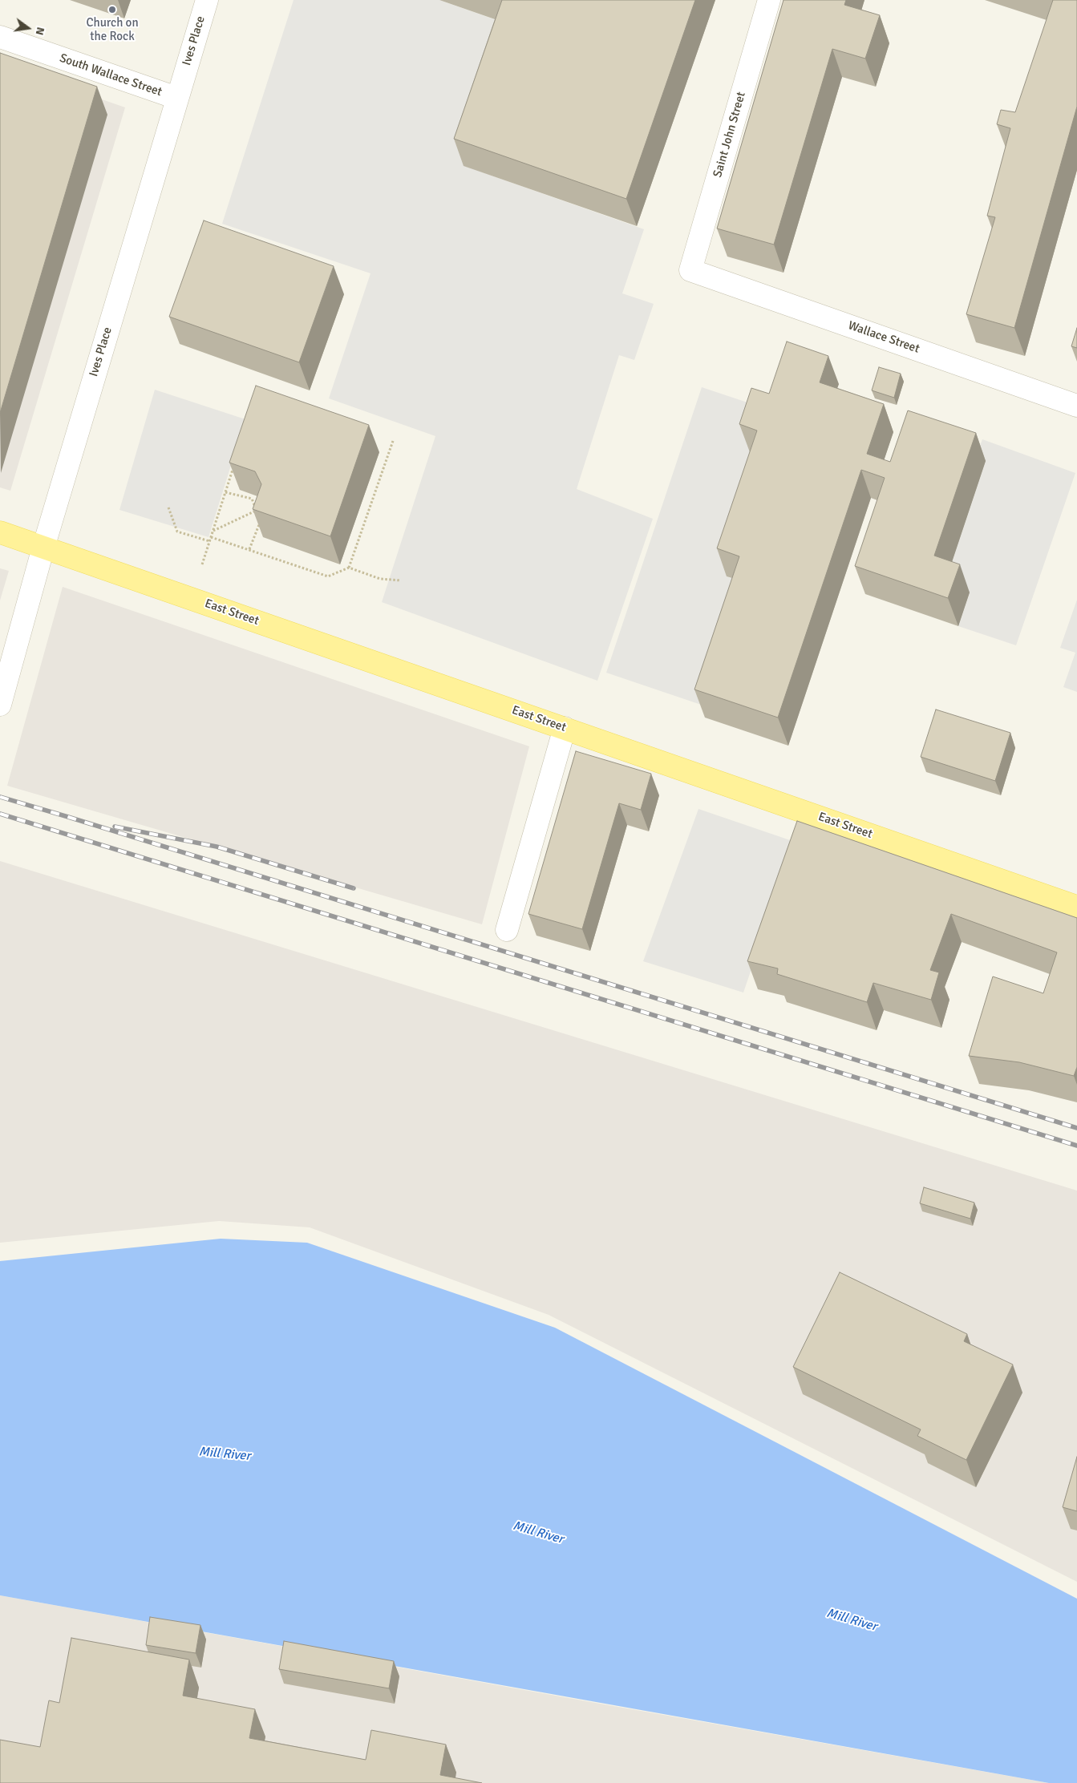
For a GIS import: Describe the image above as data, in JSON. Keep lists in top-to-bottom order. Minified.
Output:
{"streets":{"main road":["East Street"],"street":["Ives Place","South Wallace Street","Saint John Street","Wallace Street"]},"crossings":[["Ives Place","South Wallace Street"],["Ives Place","East Street"],["Saint John Street","Wallace Street"]],"water":["Mill River"],"places":["Church on the Rock"],"north":"right"}
